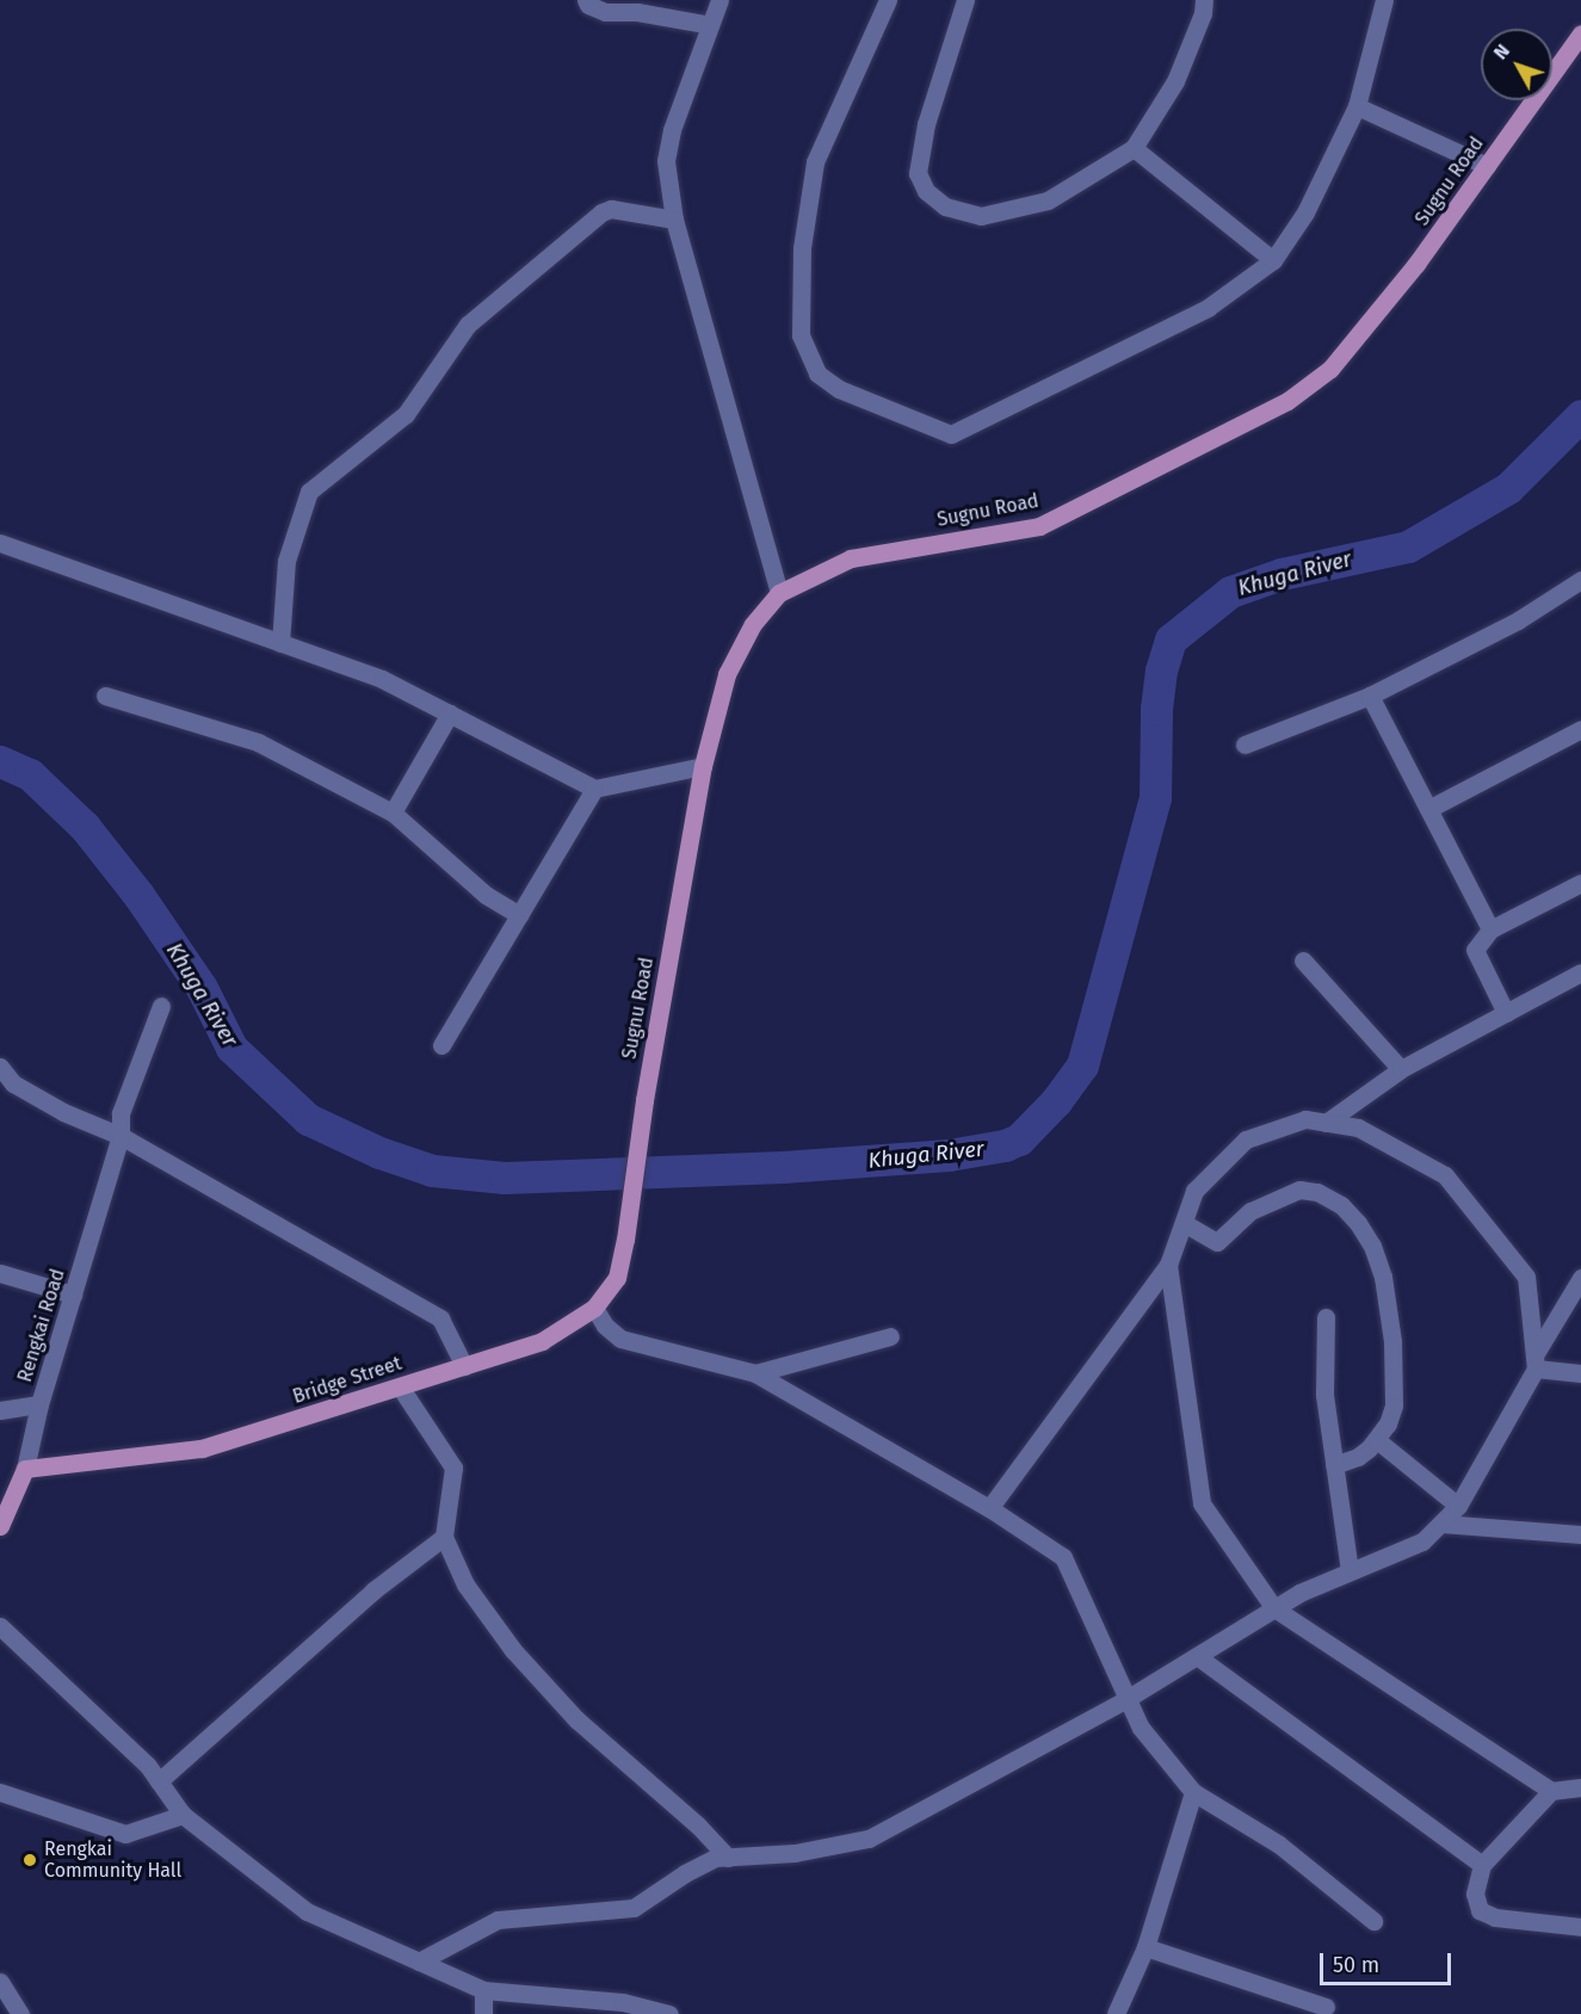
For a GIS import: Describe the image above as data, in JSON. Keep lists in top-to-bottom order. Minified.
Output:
{"streets":{"main road":["Sugnu Road","Rengkai Road","Bridge Street"]},"crossings":[["Sugnu Road","Bridge Street"],["Rengkai Road","Bridge Street"]],"water":["Khuga River"],"places":["Rengkai Community Hall"],"scale_bar":"50 m","north":"top left"}
